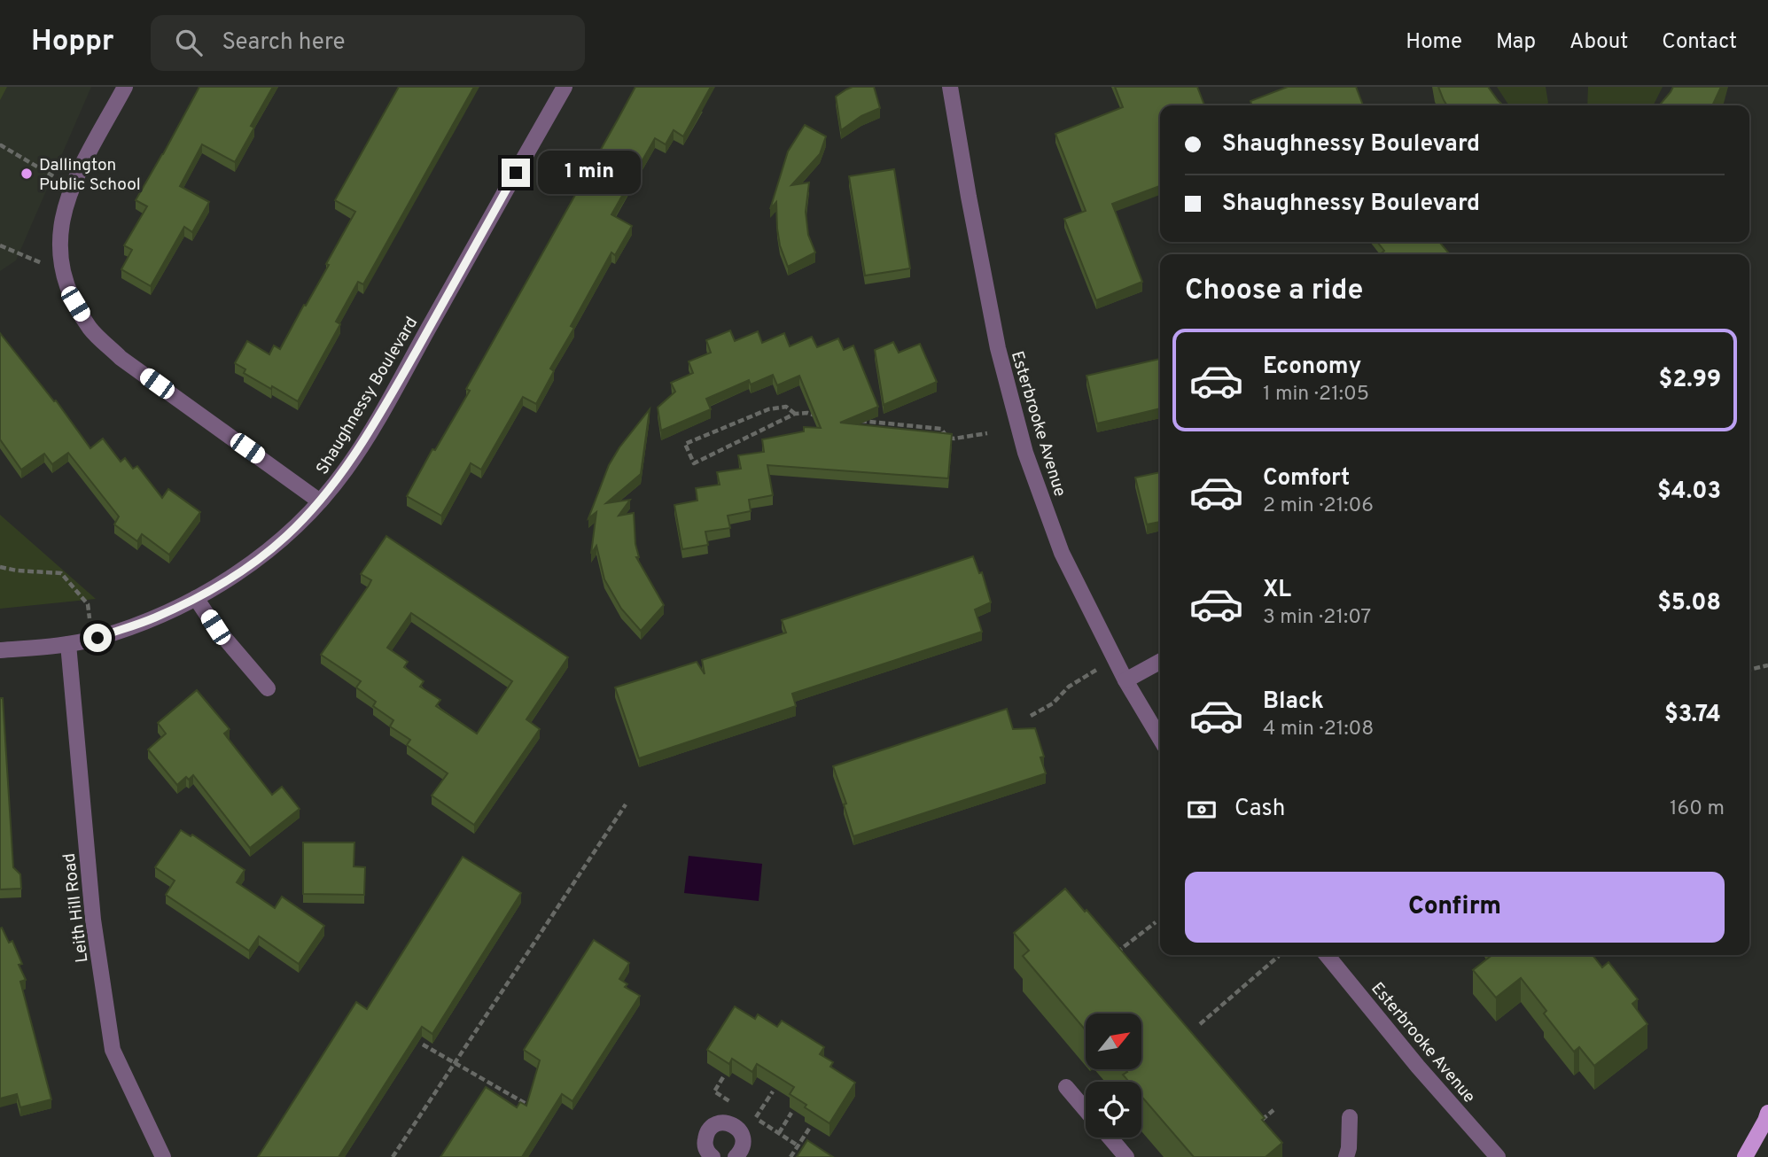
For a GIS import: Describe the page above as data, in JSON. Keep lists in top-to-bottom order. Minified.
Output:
{"streets":{"street":["Shaughnessy Boulevard","Esterbrooke Avenue","Leith Hill Road"]},"crossings":[["Shaughnessy Boulevard","Leith Hill Road"]],"places":["Dallington Public School"],"north":"top right","page":{"header":"Hoppr","search":"Search here","nav":["Home","Map","About","Contact"],"banner":["Shaughnessy Boulevard","Shaughnessy Boulevard"],"bubble":"1 min","heading":"Choose a ride","list":[{"name":"Economy","note":"1 min · 21:05","value":"$2.99"},{"name":"Comfort","note":"2 min · 21:06","value":"$4.03"},{"name":"XL","note":"3 min · 21:07","value":"$5.08"},{"name":"Black","note":"4 min · 21:08","value":"$3.74"}],"pay":["Cash","160 m"],"buttons":"Confirm"}}
